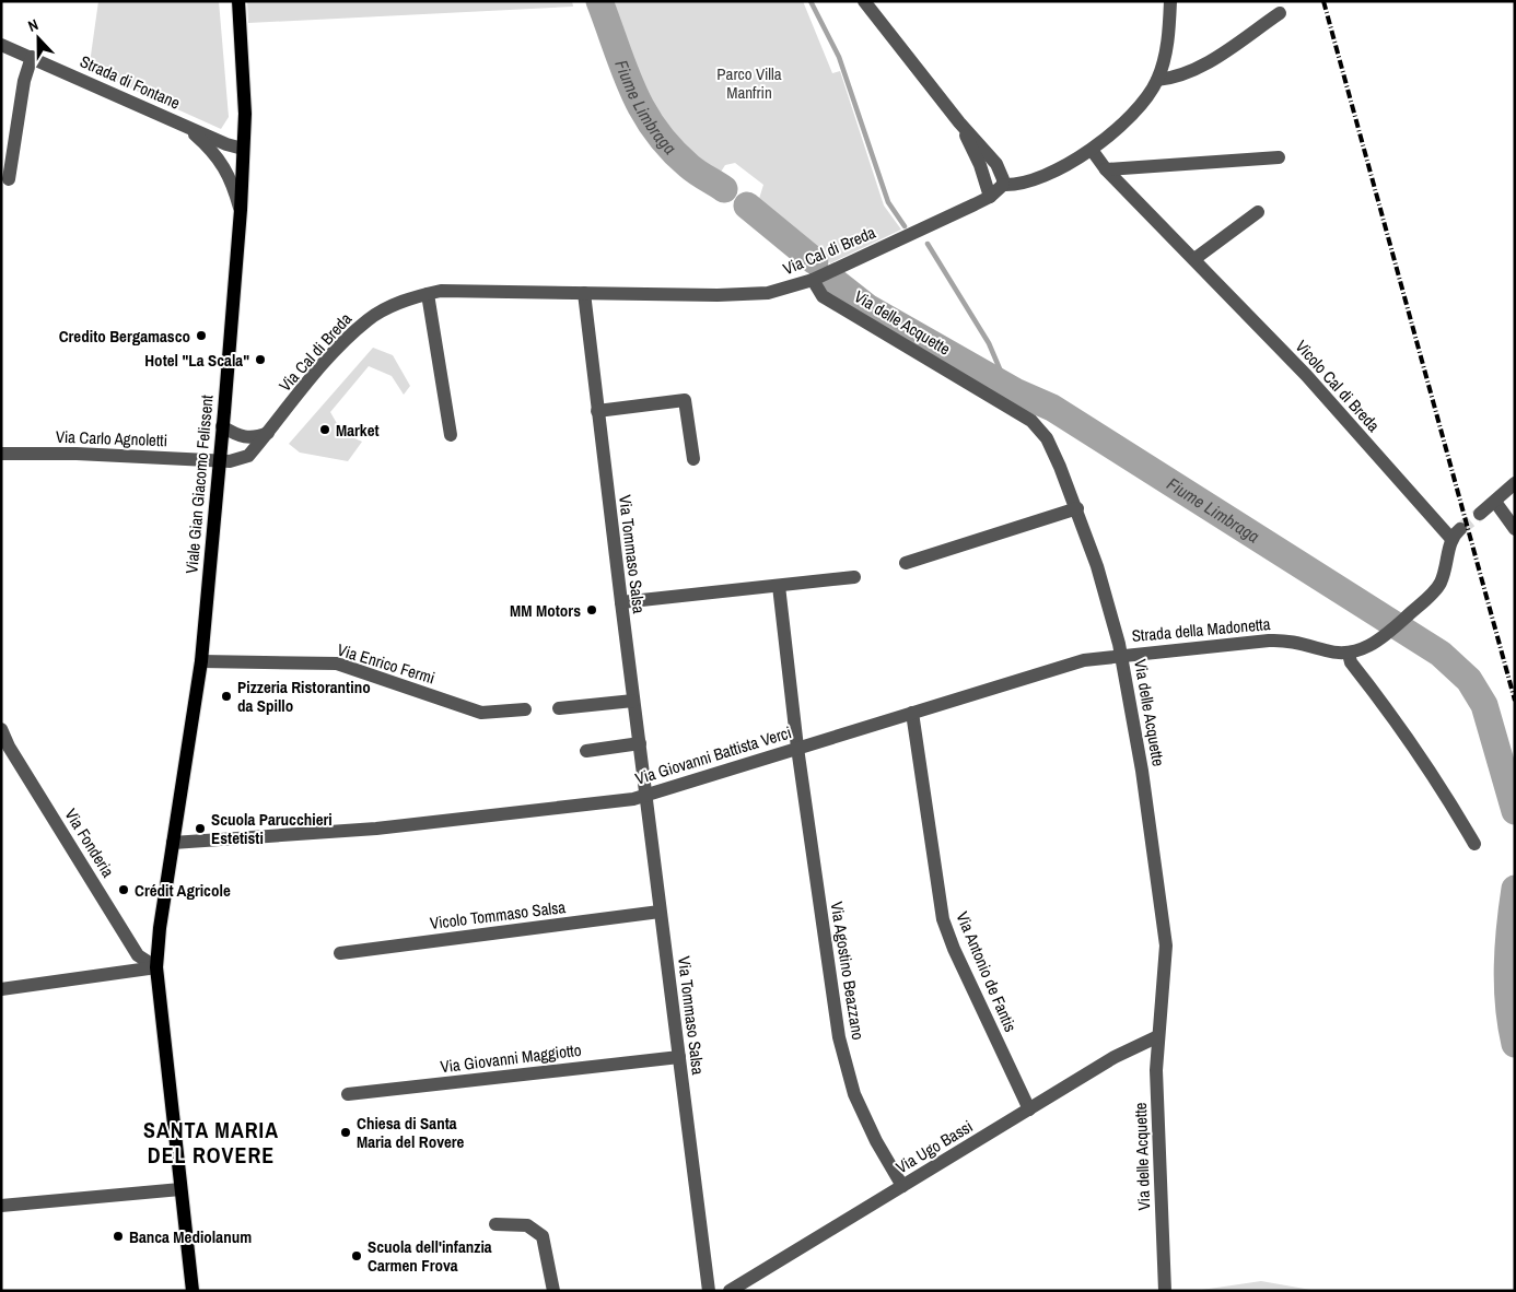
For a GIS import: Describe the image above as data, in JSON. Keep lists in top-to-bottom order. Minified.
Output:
{"streets":{"main road":["Viale Gian Giacomo Felissent"],"street":["Strada di Fontane","Via Cal di Breda","Via delle Acquette","Vicolo Cal di Breda","Via Carlo Agnoletti","Via Tommaso Salsa","Strada della Madonetta","Via Enrico Fermi","Via Giovanni Battista Verci","Via Fonderia","Vicolo Tommaso Salsa","Via Agostino Beazzano","Via Antonio de Fantis","Via Giovanni Maggiotto","Via Ugo Bassi"]},"crossings":[["Strada di Fontane","Viale Gian Giacomo Felissent"],["Via Cal di Breda","Via delle Acquette"],["Via Cal di Breda","Via Carlo Agnoletti"],["Via Cal di Breda","Viale Gian Giacomo Felissent"],["Via Cal di Breda","Via Tommaso Salsa"],["Via delle Acquette","Strada della Madonetta"],["Via delle Acquette","Via Giovanni Battista Verci"],["Via delle Acquette","Via Ugo Bassi"],["Vicolo Cal di Breda","Strada della Madonetta"],["Via Carlo Agnoletti","Viale Gian Giacomo Felissent"],["Viale Gian Giacomo Felissent","Via Enrico Fermi"],["Viale Gian Giacomo Felissent","Via Giovanni Battista Verci"],["Viale Gian Giacomo Felissent","Via Fonderia"],["Via Tommaso Salsa","Via Giovanni Battista Verci"],["Via Tommaso Salsa","Vicolo Tommaso Salsa"],["Via Tommaso Salsa","Via Giovanni Maggiotto"],["Strada della Madonetta","Via Giovanni Battista Verci"],["Via Giovanni Battista Verci","Via Agostino Beazzano"],["Via Giovanni Battista Verci","Via Antonio de Fantis"],["Via Agostino Beazzano","Via Ugo Bassi"],["Via Antonio de Fantis","Via Ugo Bassi"]],"districts":["SANTA MARIA DEL ROVERE"],"water":["Fiume Limbraga"],"parks":["Parco Villa Manfrin"],"places":["Credito Bergamasco","Hotel \"La Scala\"","Market","MM Motors","Pizzeria Ristorantino da Spillo","Scuola Parucchieri Estetisti","Crédit Agricole","Chiesa di Santa Maria del Rovere","Banca Mediolanum","Scuola dell'infanzia Carmen Frova"],"north":"top"}
